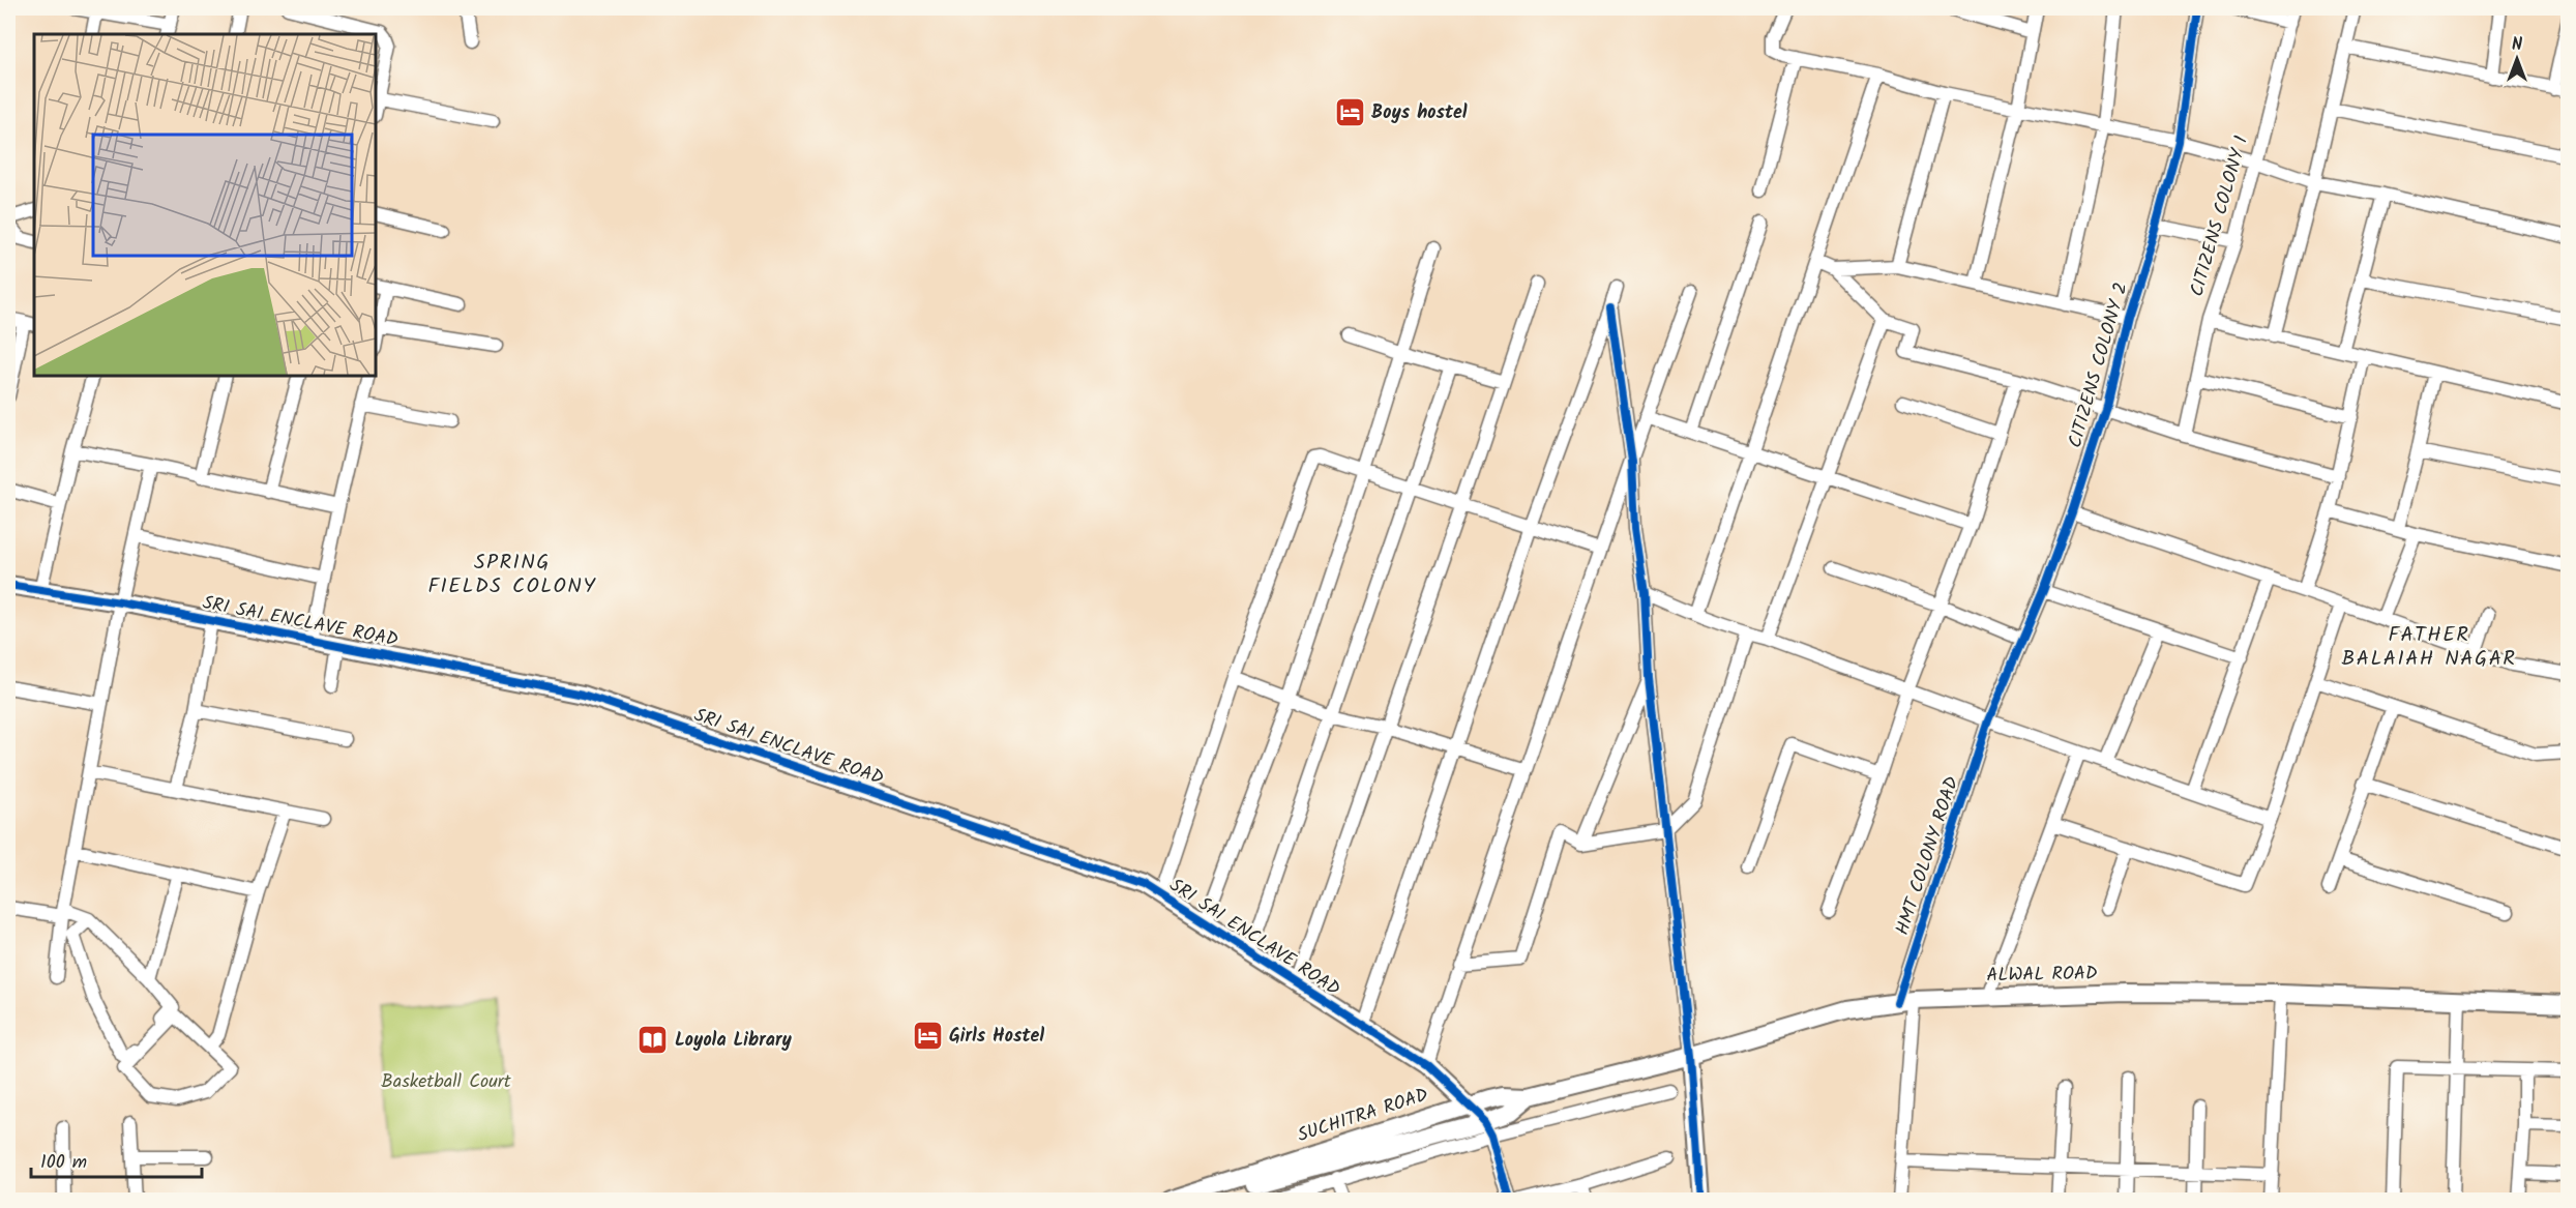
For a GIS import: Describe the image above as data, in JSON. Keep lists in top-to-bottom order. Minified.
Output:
{"streets":{"main road":["SRI SAI ENCLAVE ROAD","ALWAL ROAD","SUCHITRA ROAD"],"street":["CITIZENS COLONY 1","CITIZENS COLONY 2","HMT COLONY ROAD"]},"crossings":[["CITIZENS COLONY 2","HMT COLONY ROAD"],["SRI SAI ENCLAVE ROAD","SUCHITRA ROAD"],["HMT COLONY ROAD","ALWAL ROAD"],["ALWAL ROAD","SUCHITRA ROAD"]],"districts":["SPRING FIELDS COLONY","FATHER BALAIAH NAGAR"],"parks":["Basketball Court"],"places":{"hotel":["Boys hostel","Girls Hostel"],"library":["Loyola Library"]},"scale_bar":"100 m","north":"top"}
